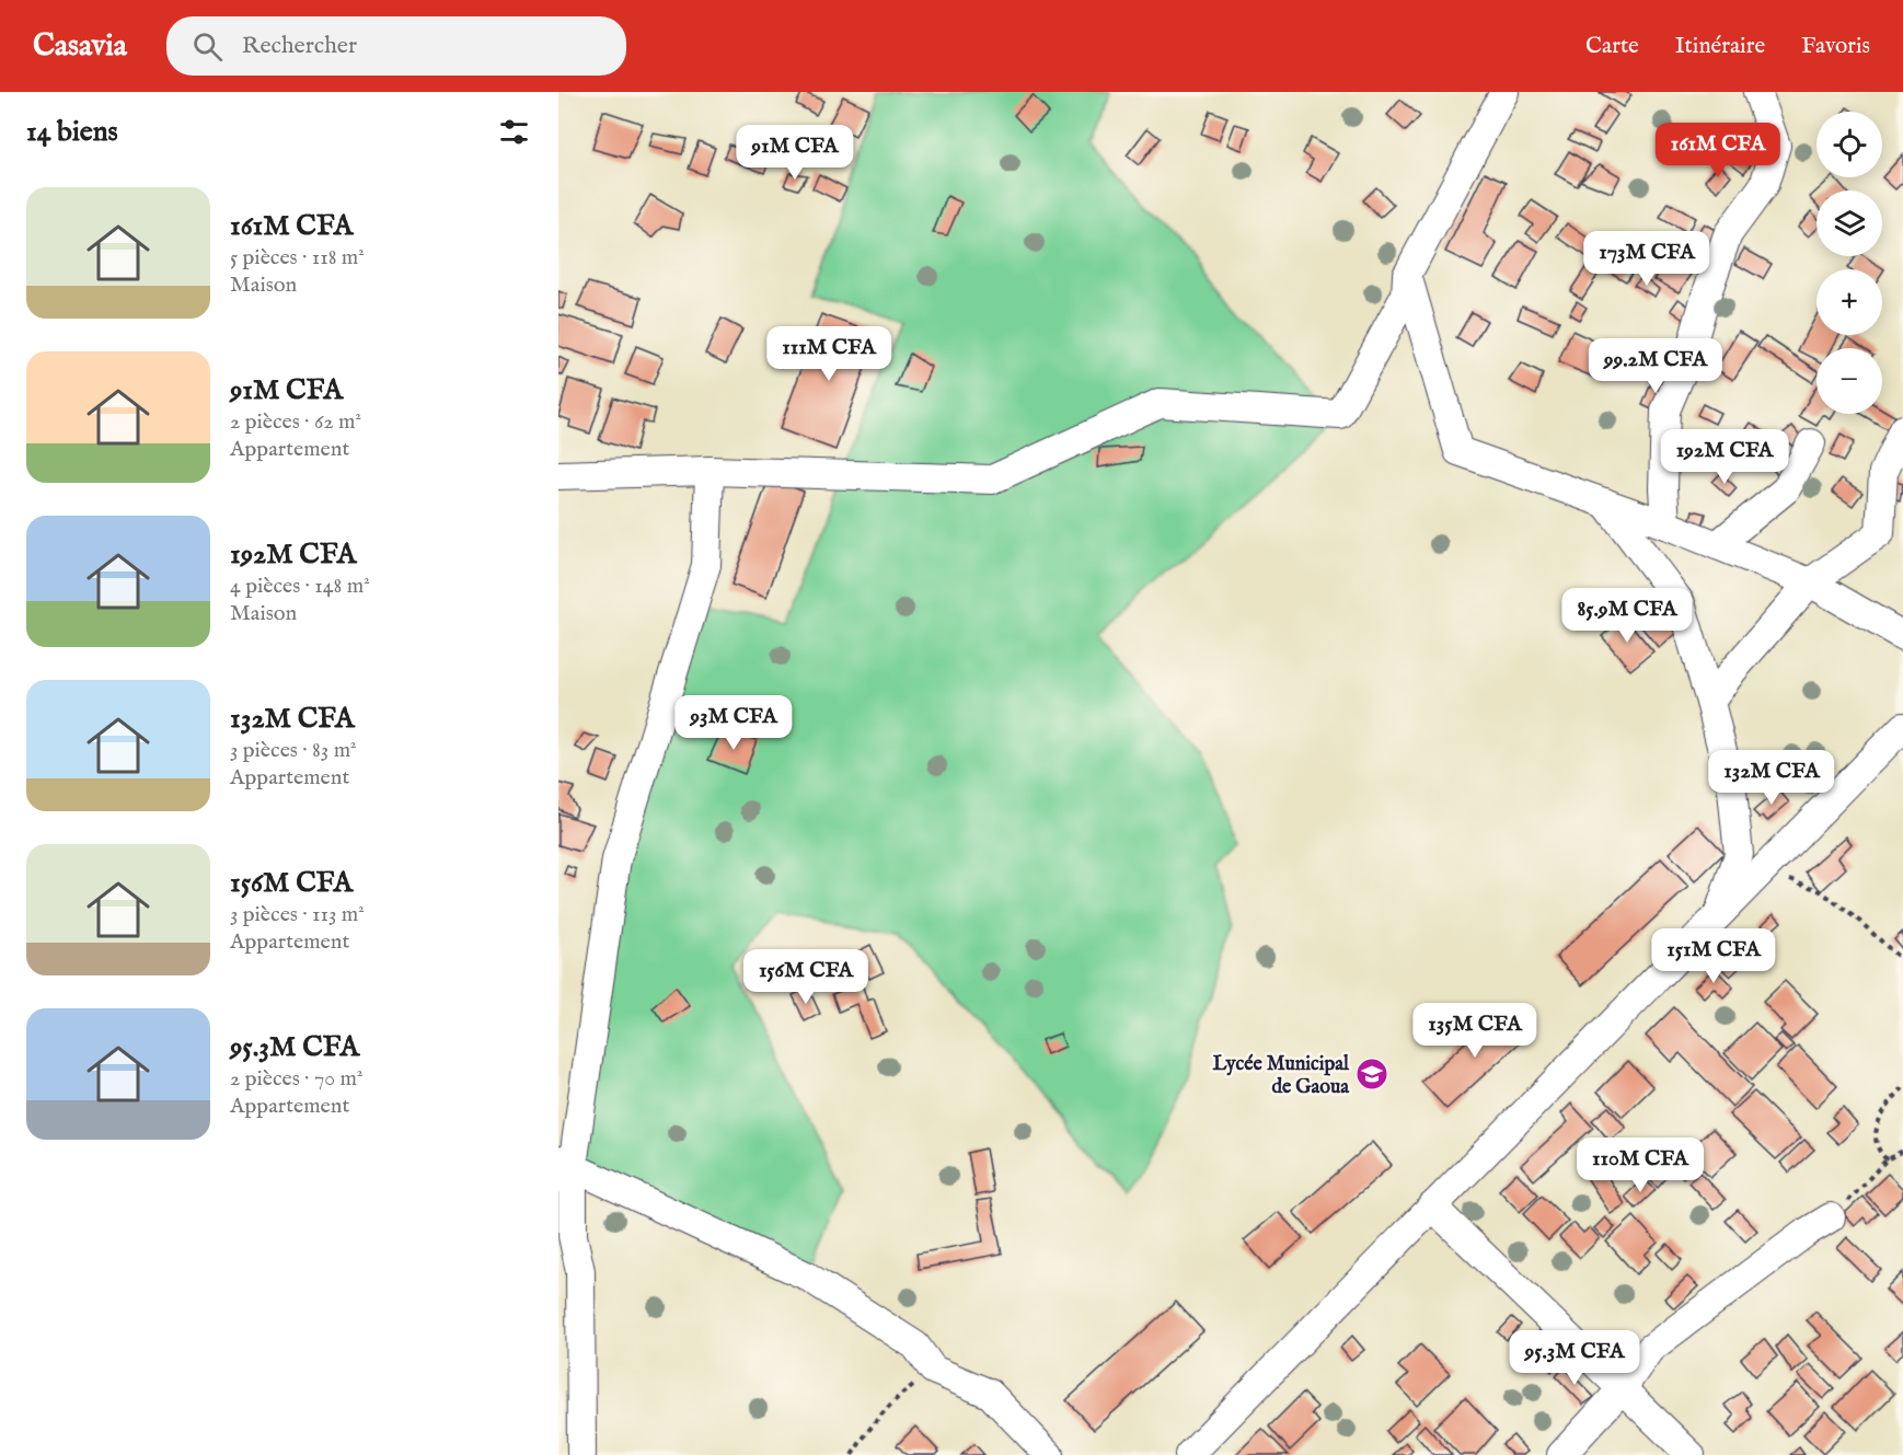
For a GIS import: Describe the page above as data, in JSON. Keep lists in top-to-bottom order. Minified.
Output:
{"places":{"school or university":["Lycée Municipal de Gaoua"]},"page":{"header":"Casavia","search":"Rechercher","nav":["Carte","Itinéraire","Favoris"],"heading":"14 biens","map_buttons":["+","−"],"price":["161M CFA","91M CFA","173M CFA","111M CFA","99.2M CFA","192M CFA","85.9M CFA","93M CFA","132M CFA","151M CFA","156M CFA","135M CFA","110M CFA","95.3M CFA"],"list":[{"name":"161M CFA","note":"5 pièces · 118 m² · Maison"},{"name":"91M CFA","note":"2 pièces · 62 m² · Appartement"},{"name":"192M CFA","note":"4 pièces · 148 m² · Maison"},{"name":"132M CFA","note":"3 pièces · 83 m² · Appartement"},{"name":"156M CFA","note":"3 pièces · 113 m² · Appartement"},{"name":"95.3M CFA","note":"2 pièces · 70 m² · Appartement"}]}}
